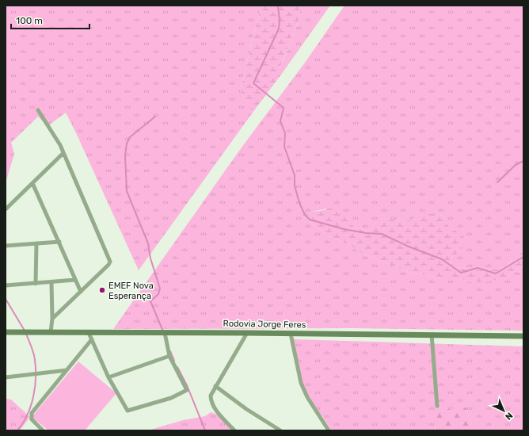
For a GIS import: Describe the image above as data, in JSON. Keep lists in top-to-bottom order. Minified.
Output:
{"streets":{"main road":["Rodovia Jorge Feres"]},"places":["EMEF Nova Esperança"],"scale_bar":"100 m","north":"bottom right"}
